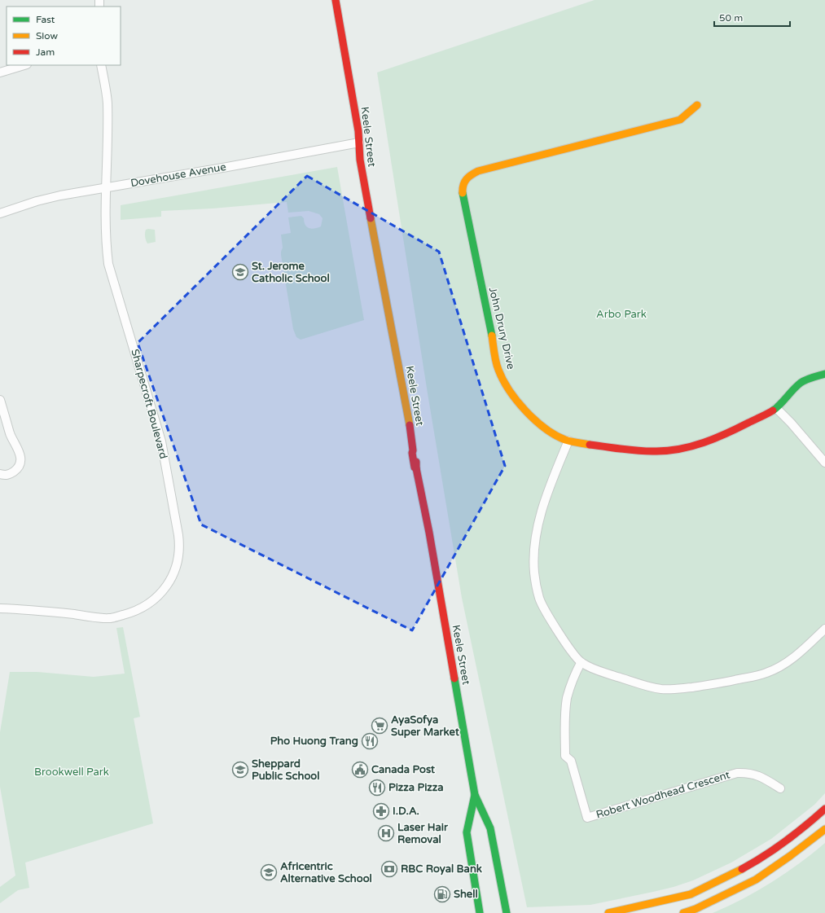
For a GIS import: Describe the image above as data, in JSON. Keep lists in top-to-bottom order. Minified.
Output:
{"streets":{"main road":["Keele Street","John Drury Drive"],"street":["Dovehouse Avenue","Sharpecroft Boulevard","Robert Woodhead Crescent"]},"crossings":[["Keele Street","Dovehouse Avenue"],["Dovehouse Avenue","Sharpecroft Boulevard"]],"parks":["Arbo Park","Brookwell Park"],"places":{"school or university":["St. Jerome Catholic School","Sheppard Public School","Africentric Alternative School"],"supermarket":["AyaSofya Super Market"],"restaurant":["Pho Huong Trang","Pizza Pizza"],"public building":["Canada Post"],"pharmacy":["I.D.A."],"hospital":["Laser Hair Removal"],"bank":["RBC Royal Bank"],"fuel station":["Shell"]},"legend":["Fast","Slow","Jam"],"scale_bar":"50 m"}
